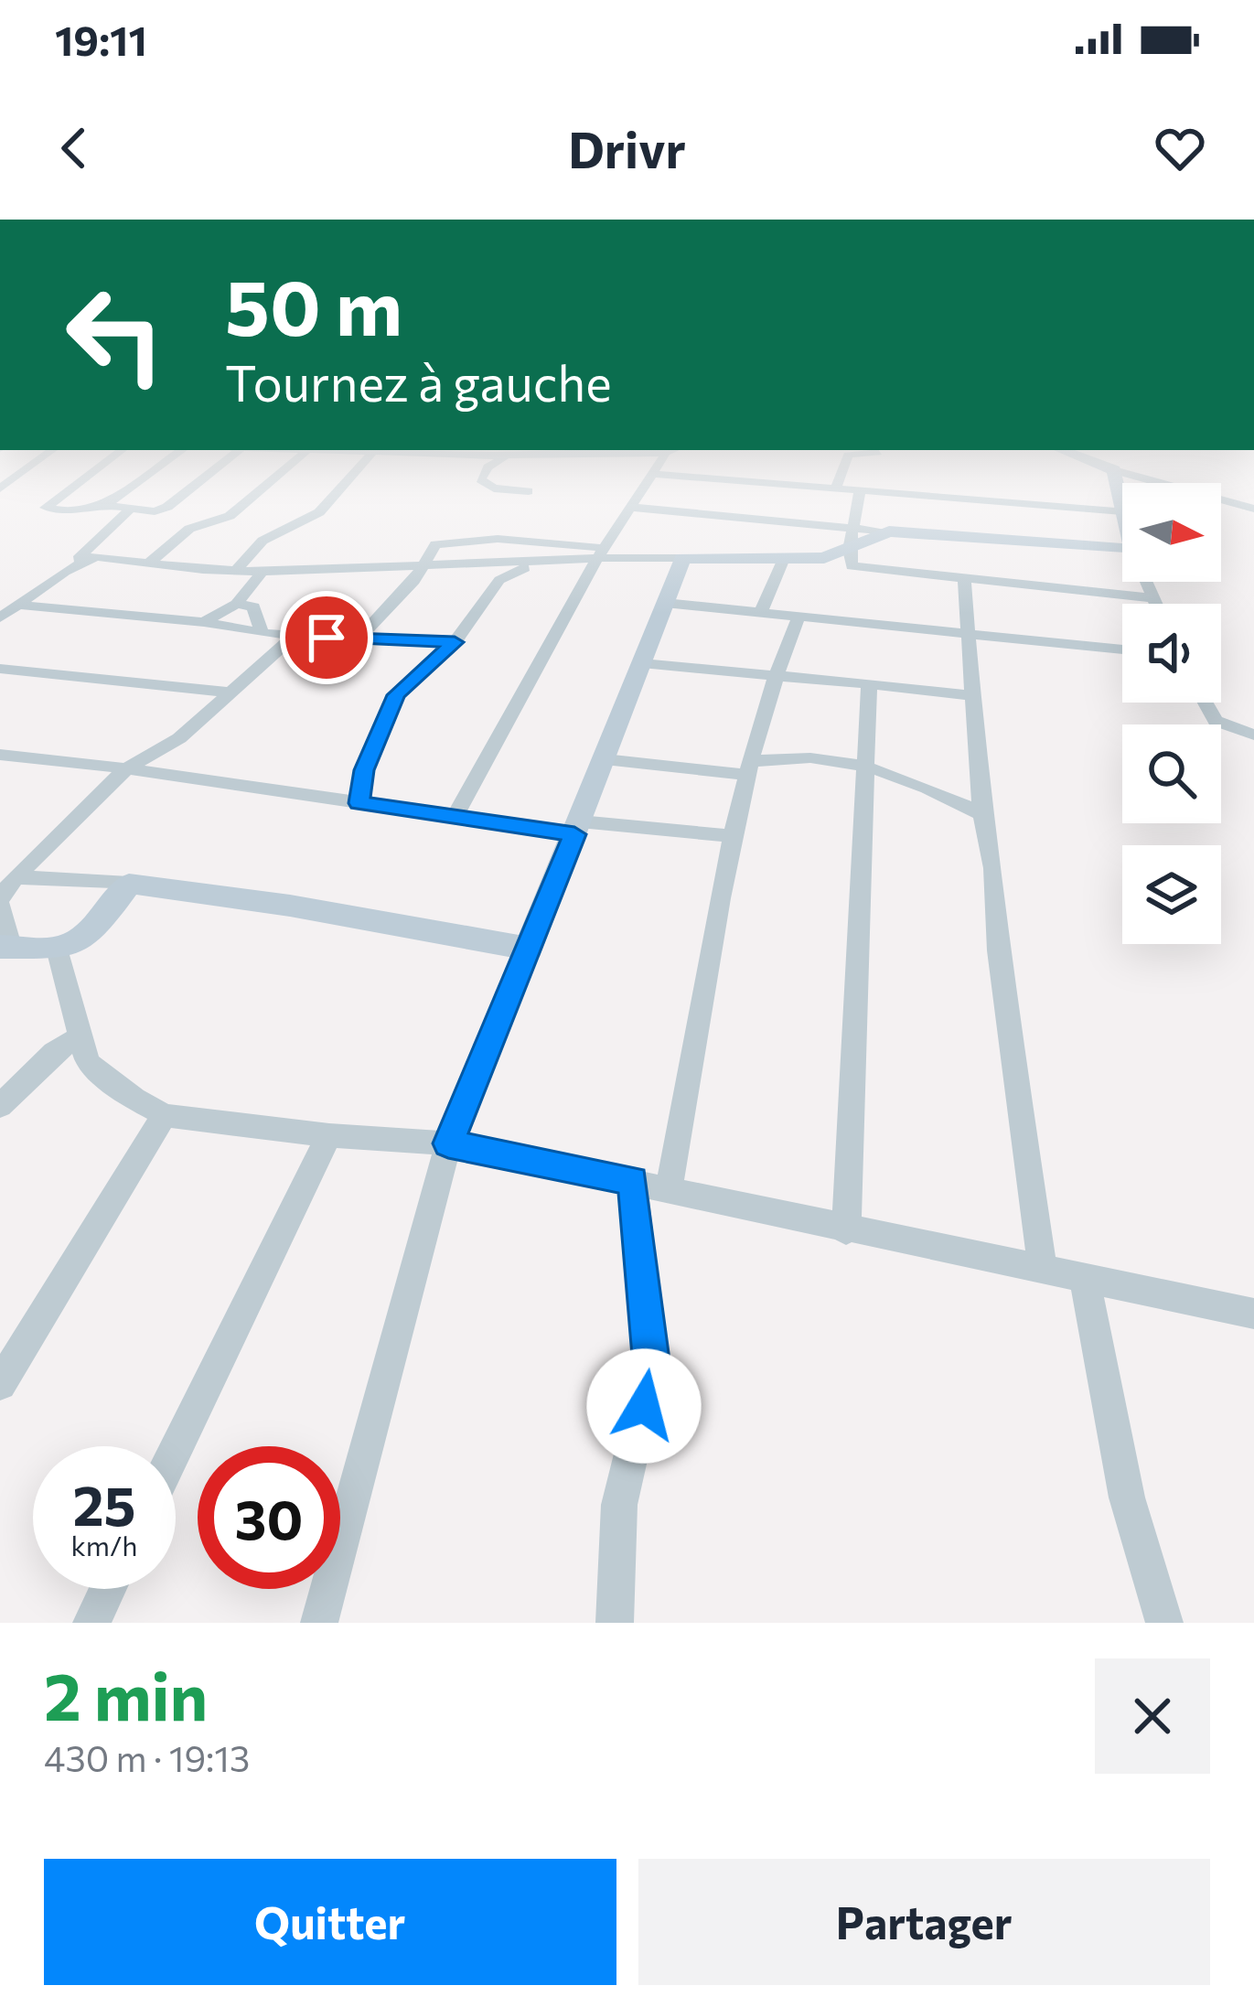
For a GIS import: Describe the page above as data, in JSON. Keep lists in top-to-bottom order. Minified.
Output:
{"north":"right","page":{"status":"19:11","header":"Drivr","turn":["50 m","Tournez à gauche"],"speed":"25 km/h","limit":"30","heading":["2 min","430 m · 19:13"],"buttons":["Quitter","Partager"]}}
